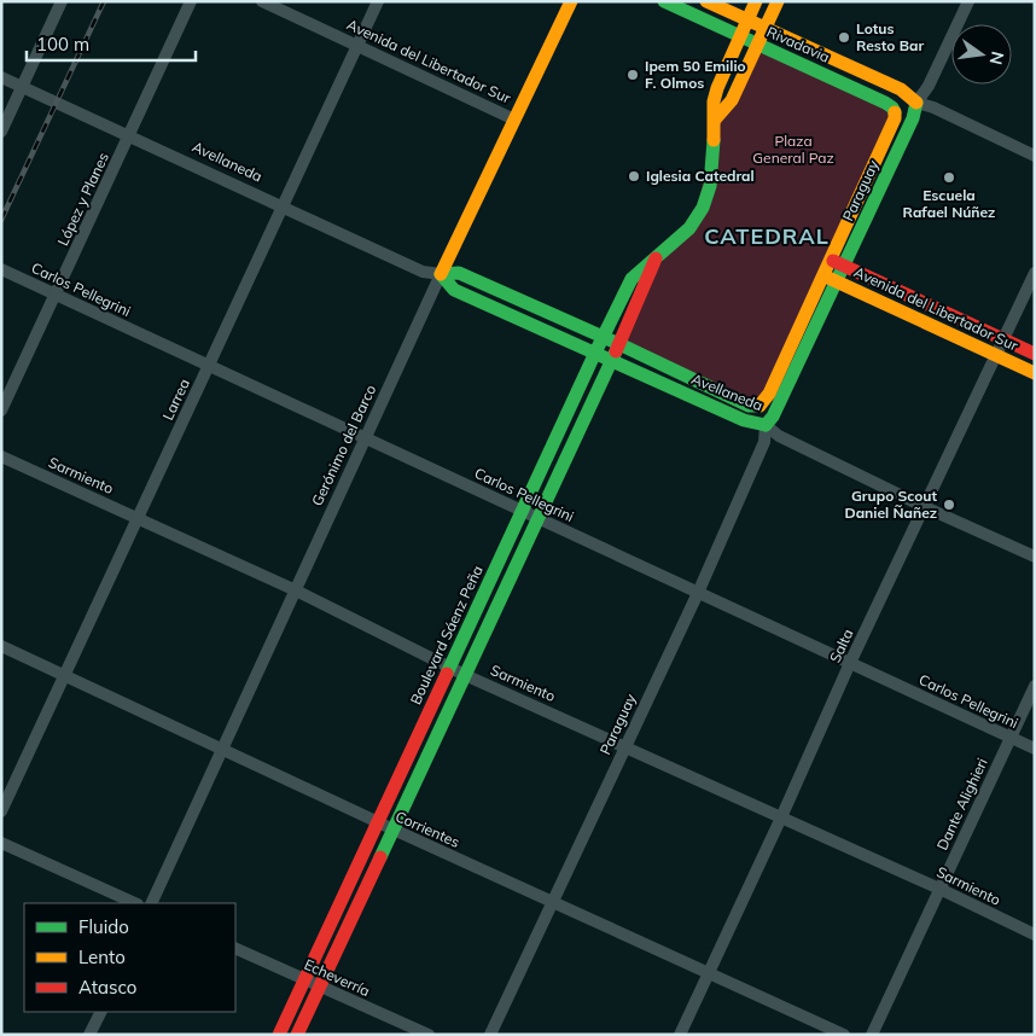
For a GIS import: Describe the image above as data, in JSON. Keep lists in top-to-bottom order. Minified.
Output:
{"streets":{"main road":["Rivadavia","Avenida del Libertador Sur","Avellaneda","Paraguay","Gerónimo del Barco","Boulevard Sáenz Peña"],"street":["López y Planes","Carlos Pellegrini","Larrea","Sarmiento","Salta","Dante Alighieri","Corrientes","Echeverría"]},"crossings":[["Rivadavia","Paraguay"],["Rivadavia","Boulevard Sáenz Peña"],["Avenida del Libertador Sur","Paraguay"],["Avenida del Libertador Sur","Larrea"],["Avenida del Libertador Sur","Gerónimo del Barco"],["Avenida del Libertador Sur","Salta"],["Avellaneda","Paraguay"],["Avellaneda","López y Planes"],["Avellaneda","Larrea"],["Avellaneda","Gerónimo del Barco"],["Avellaneda","Boulevard Sáenz Peña"],["Avellaneda","Salta"],["Paraguay","Carlos Pellegrini"],["Paraguay","Sarmiento"],["Paraguay","Corrientes"],["López y Planes","Carlos Pellegrini"],["Carlos Pellegrini","Larrea"],["Carlos Pellegrini","Gerónimo del Barco"],["Carlos Pellegrini","Boulevard Sáenz Peña"],["Carlos Pellegrini","Salta"],["Carlos Pellegrini","Dante Alighieri"],["Larrea","Sarmiento"],["Larrea","Corrientes"],["Gerónimo del Barco","Sarmiento"],["Gerónimo del Barco","Corrientes"],["Sarmiento","Boulevard Sáenz Peña"],["Sarmiento","Salta"],["Sarmiento","Dante Alighieri"],["Boulevard Sáenz Peña","Corrientes"],["Boulevard Sáenz Peña","Echeverría"],["Salta","Corrientes"]],"districts":["CATEDRAL"],"parks":["Plaza General Paz"],"places":["Lotus Resto Bar","Ipem 50 Emilio F. Olmos","Iglesia Catedral","Escuela Rafael Núñez","Grupo Scout Daniel Ñañez"],"legend":["Fluido","Lento","Atasco"],"scale_bar":"100 m","north":"right"}
